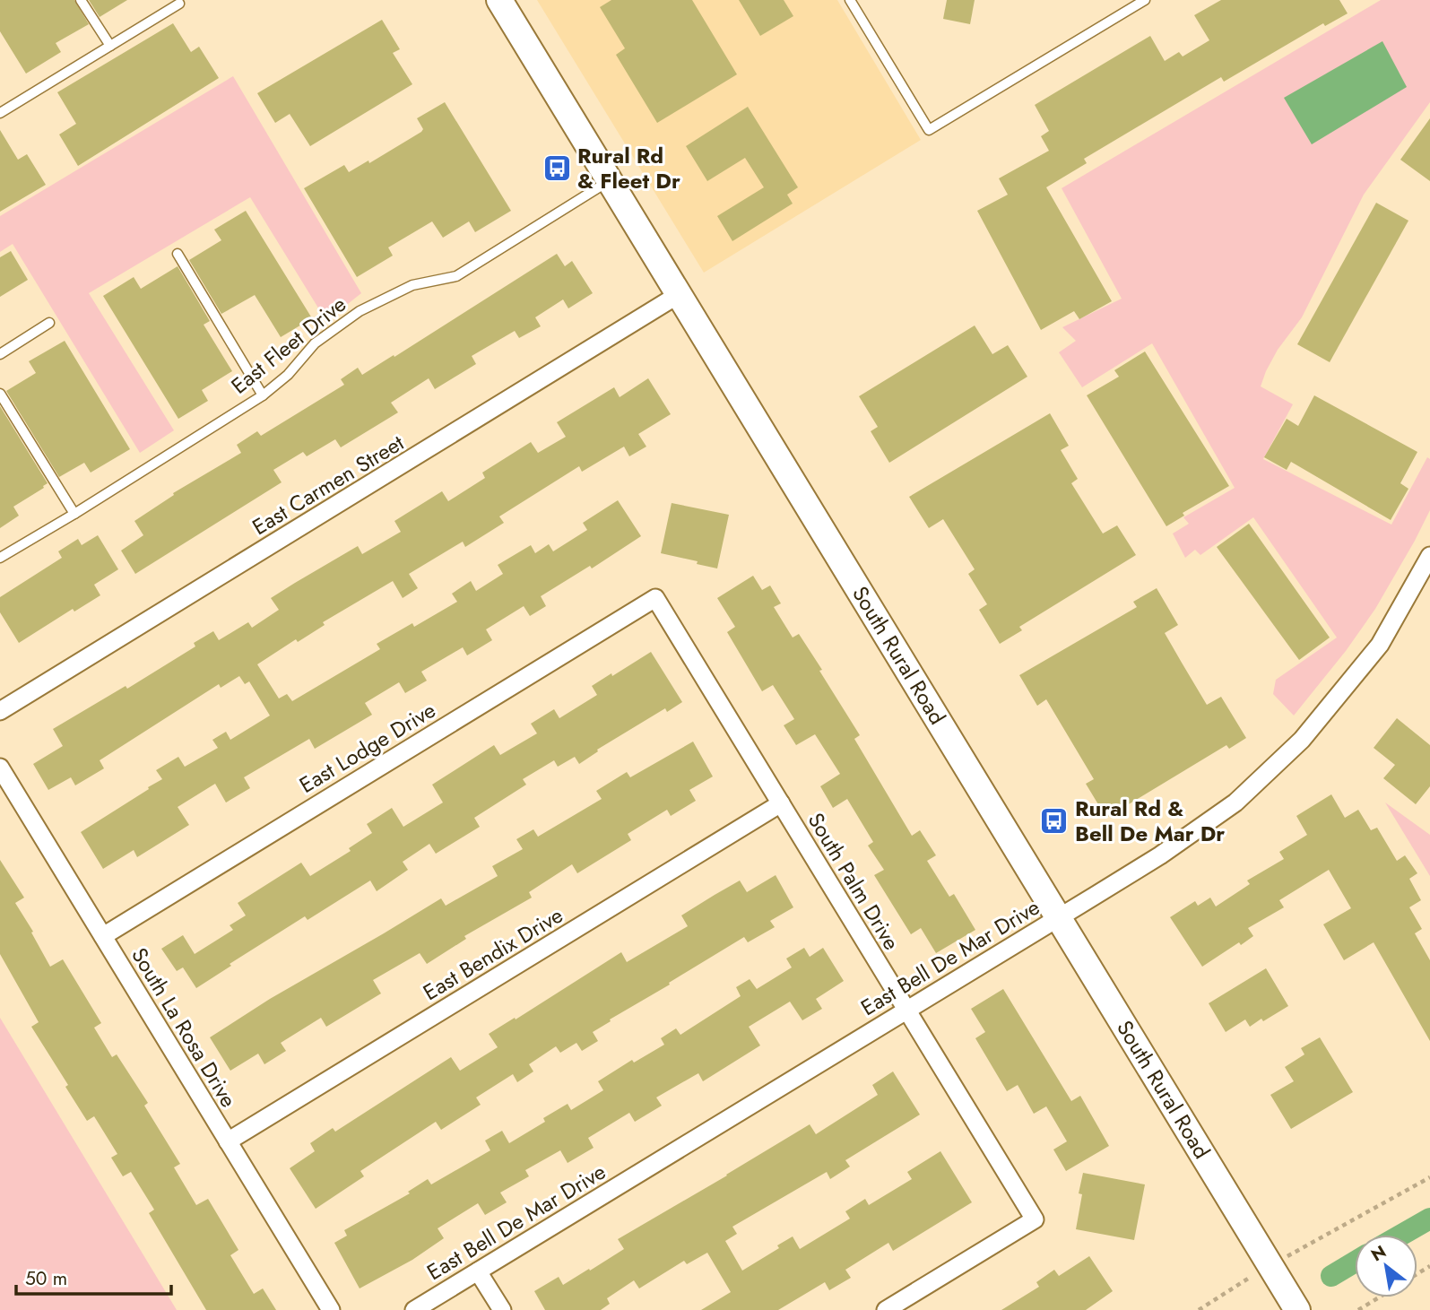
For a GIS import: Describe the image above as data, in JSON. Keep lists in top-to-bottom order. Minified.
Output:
{"streets":{"main road":["South Rural Road"],"street":["East Carmen Street","East Lodge Drive","South Palm Drive","East Bendix Drive","East Bell De Mar Drive","South La Rosa Drive"],"lane":["East Fleet Drive"]},"crossings":[["East Fleet Drive","South Rural Road"],["East Carmen Street","South Rural Road"],["South Rural Road","East Bell De Mar Drive"],["East Lodge Drive","South Palm Drive"],["East Lodge Drive","South La Rosa Drive"],["South Palm Drive","East Bendix Drive"],["South Palm Drive","East Bell De Mar Drive"],["East Bendix Drive","South La Rosa Drive"]],"places":{"bus stop":["Rural Rd & Fleet Dr","Rural Rd & Bell De Mar Dr"]},"scale_bar":"50 m","north":"top left"}
